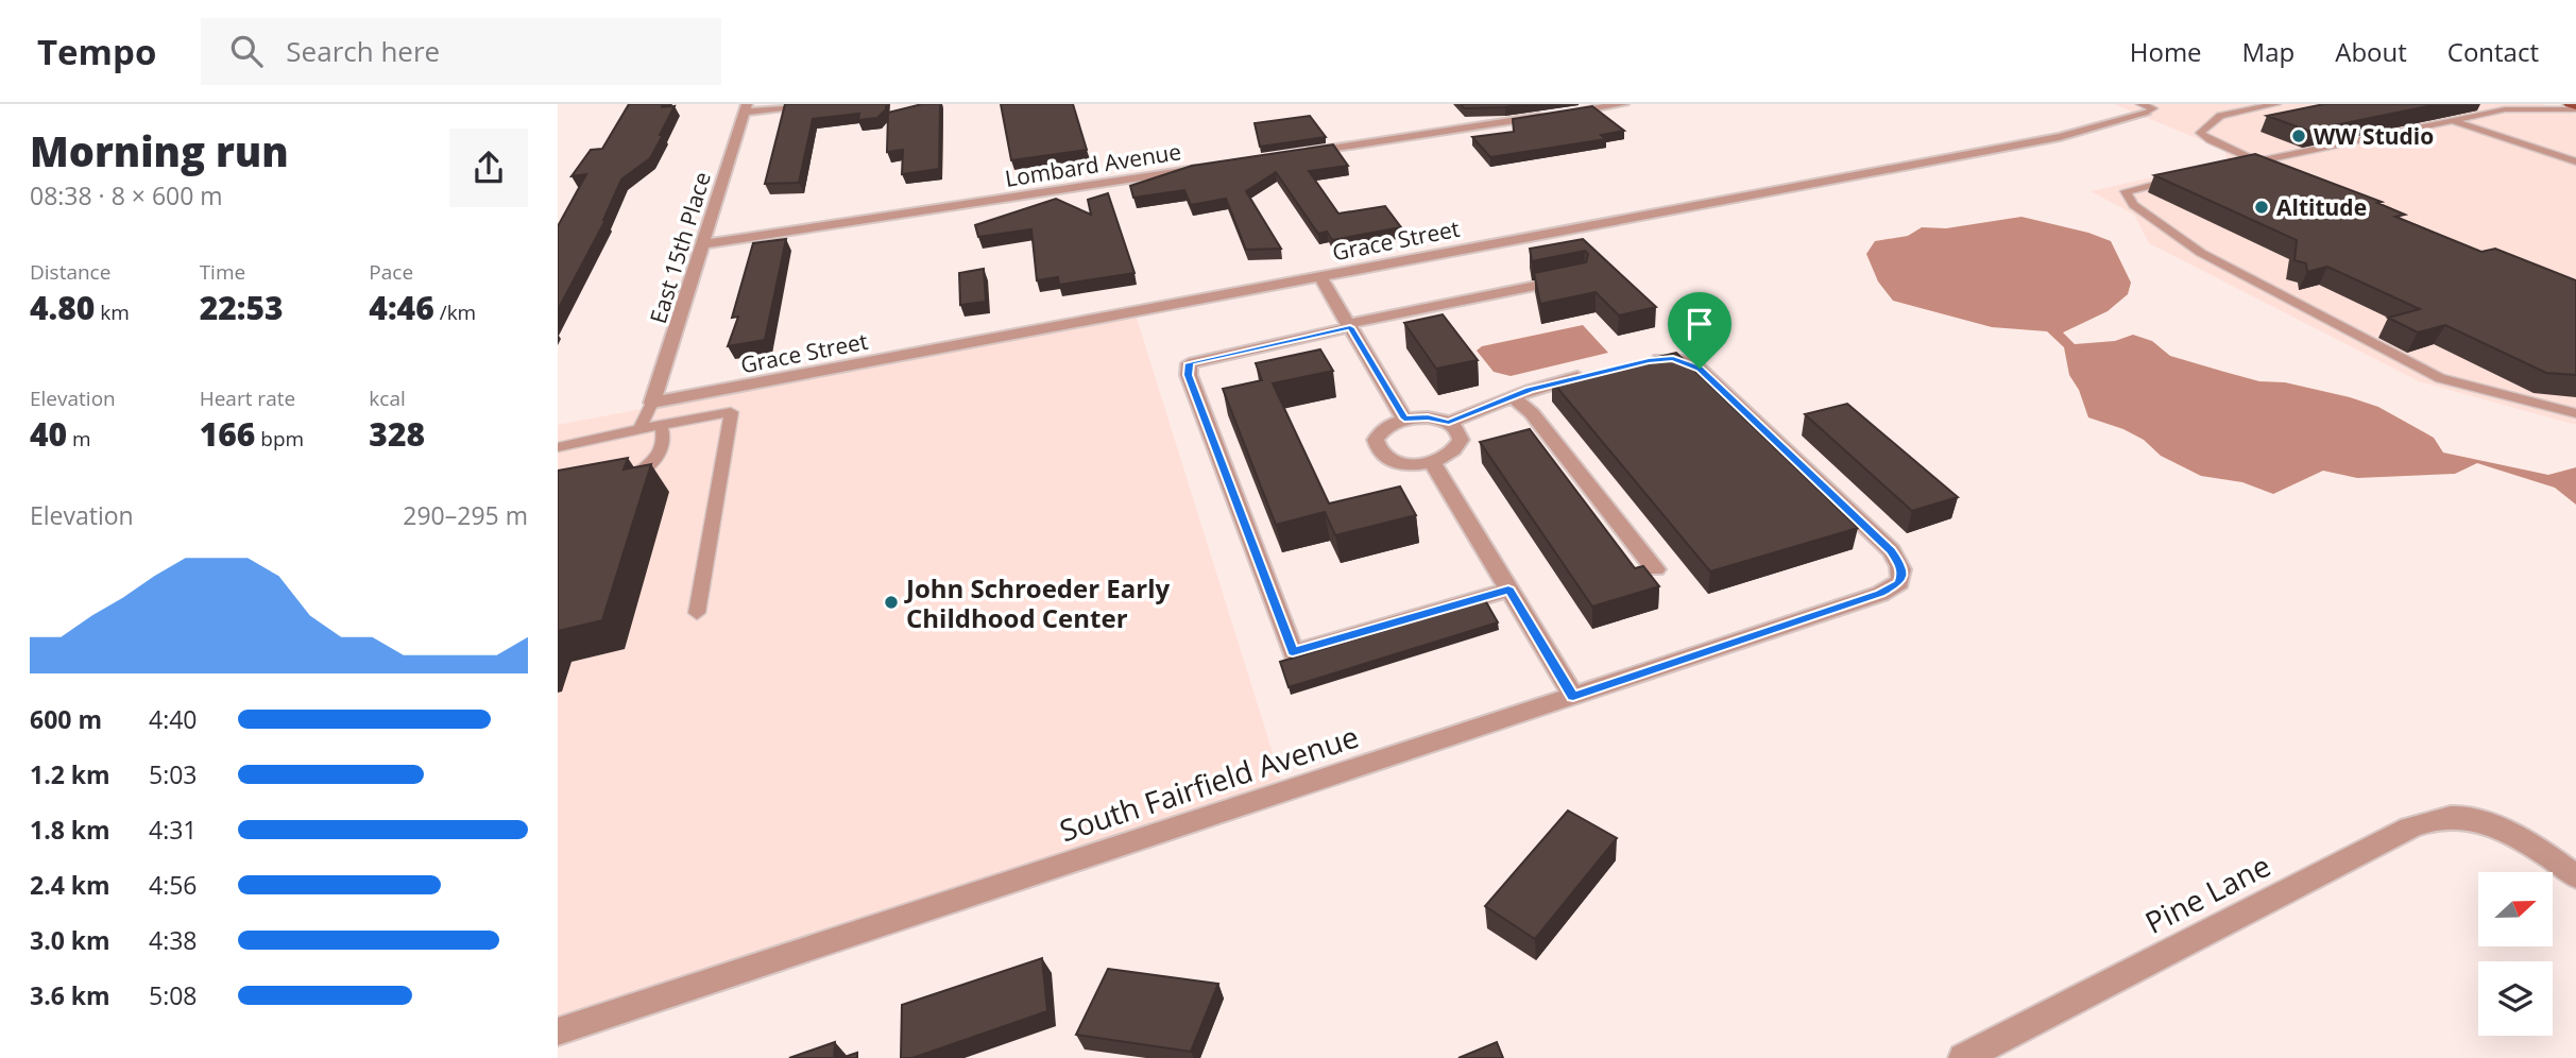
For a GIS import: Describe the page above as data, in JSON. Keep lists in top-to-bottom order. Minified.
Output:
{"streets":{"street":["Lombard Avenue","Grace Street","East 15th Place","South Fairfield Avenue","Pine Lane"]},"crossings":[["Lombard Avenue","East 15th Place"],["Grace Street","East 15th Place"]],"places":["WW Studio","Altitude","John Schroeder Early Childhood Center"],"north":"right","page":{"header":"Tempo","search":"Search here","nav":["Home","Map","About","Contact"],"heading":["Morning run","08:38 · 8 × 600 m"],"stats":[["Distance","4.80 km"],["Time","22:53"],["Pace","4:46 /km"],["Elevation","40 m"],["Heart rate","166 bpm"],["kcal","328"]],"chart":["Elevation","290–295 m"],"list":[{"name":"600 m","note":"4:40"},{"name":"1.2 km","note":"5:03"},{"name":"1.8 km","note":"4:31"},{"name":"2.4 km","note":"4:56"},{"name":"3.0 km","note":"4:38"},{"name":"3.6 km","note":"5:08"}]}}
